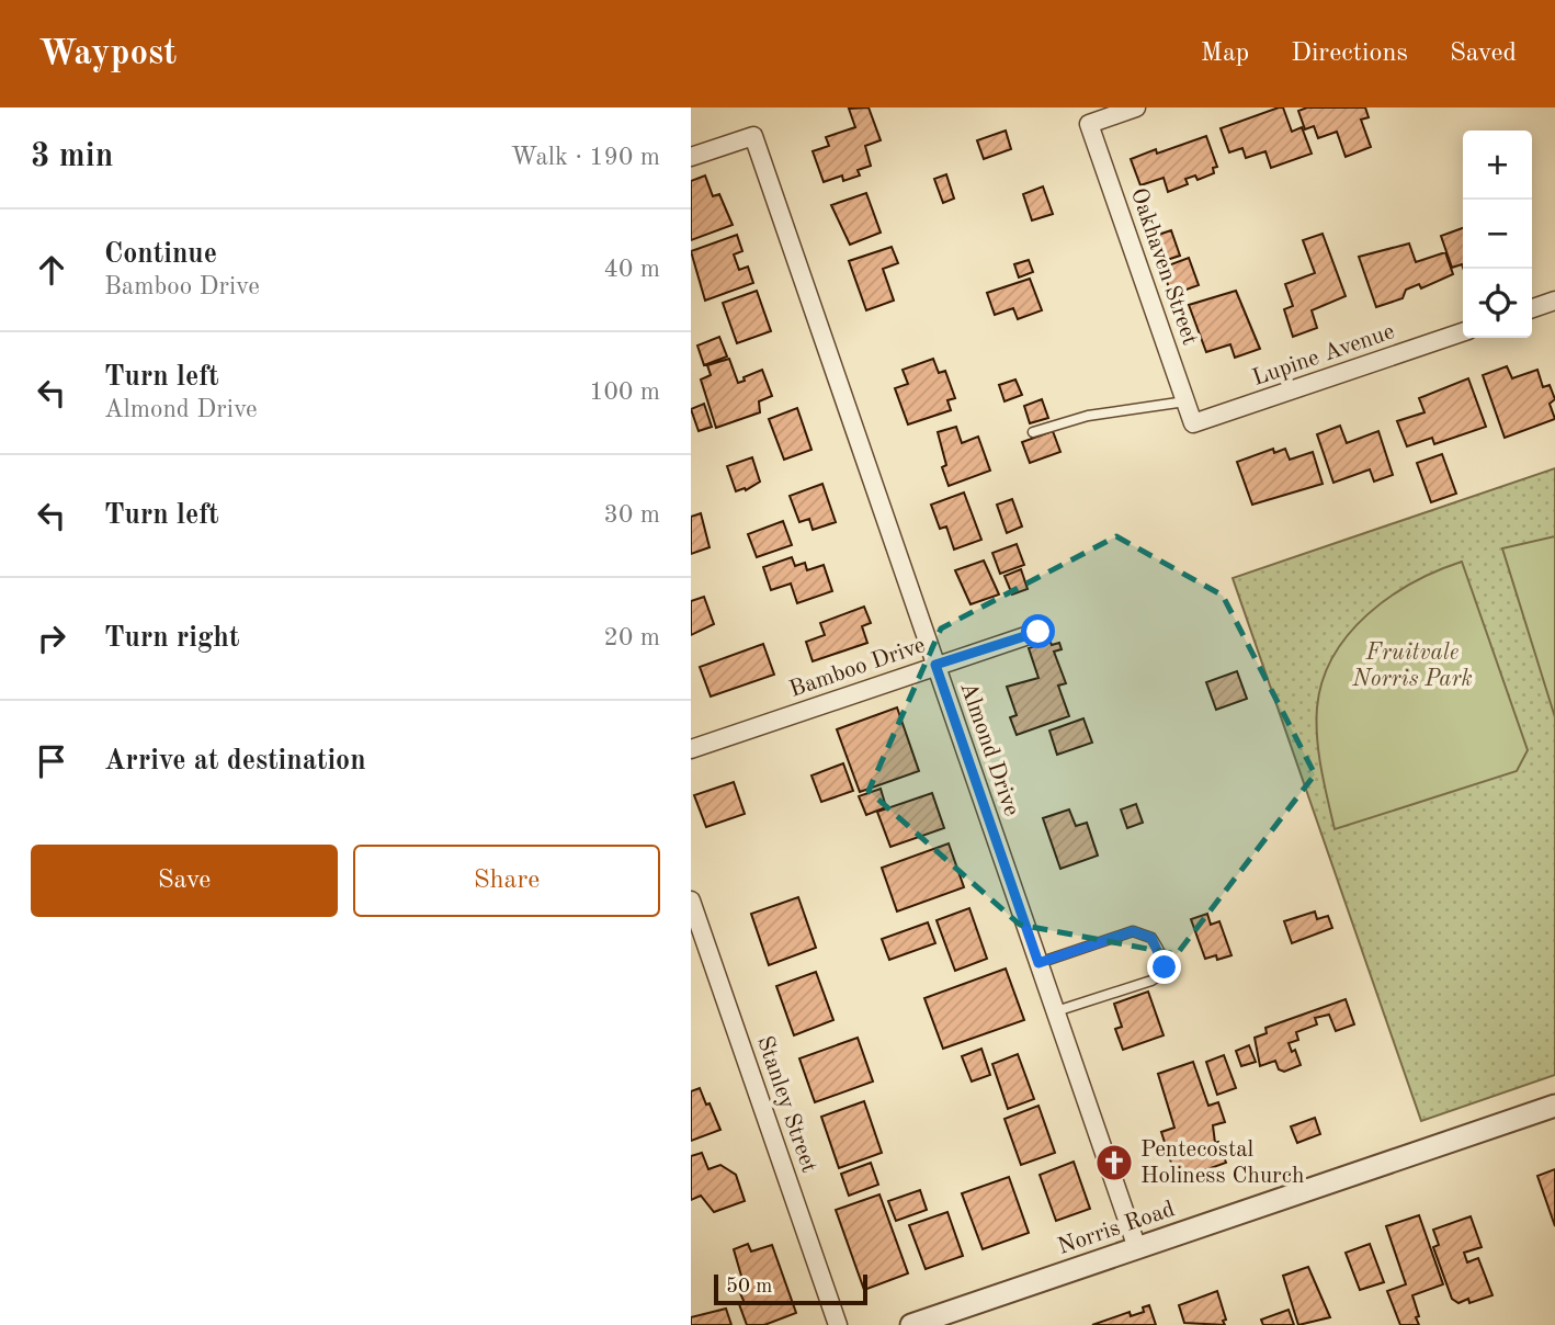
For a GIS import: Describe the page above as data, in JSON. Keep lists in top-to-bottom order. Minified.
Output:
{"streets":{"street":["Oakhaven Street","Lupine Avenue","Bamboo Drive","Almond Drive","Stanley Street","Norris Road"]},"crossings":[["Oakhaven Street","Lupine Avenue"],["Bamboo Drive","Almond Drive"],["Almond Drive","Norris Road"]],"parks":["Fruitvale Norris Park"],"places":{"church":["Pentecostal Holiness Church"]},"scale_bar":"50 m","page":{"header":"Waypost","nav":["Map","Directions","Saved"],"heading":["3 min","Walk · 190 m"],"map_buttons":["+","−"],"list":[["Continue","Bamboo Drive","40 m"],["Turn left","Almond Drive","100 m"],["Turn left","30 m"],["Turn right","20 m"],"Arrive at destination"],"buttons":["Save","Share"],"scale":"50 m"}}
